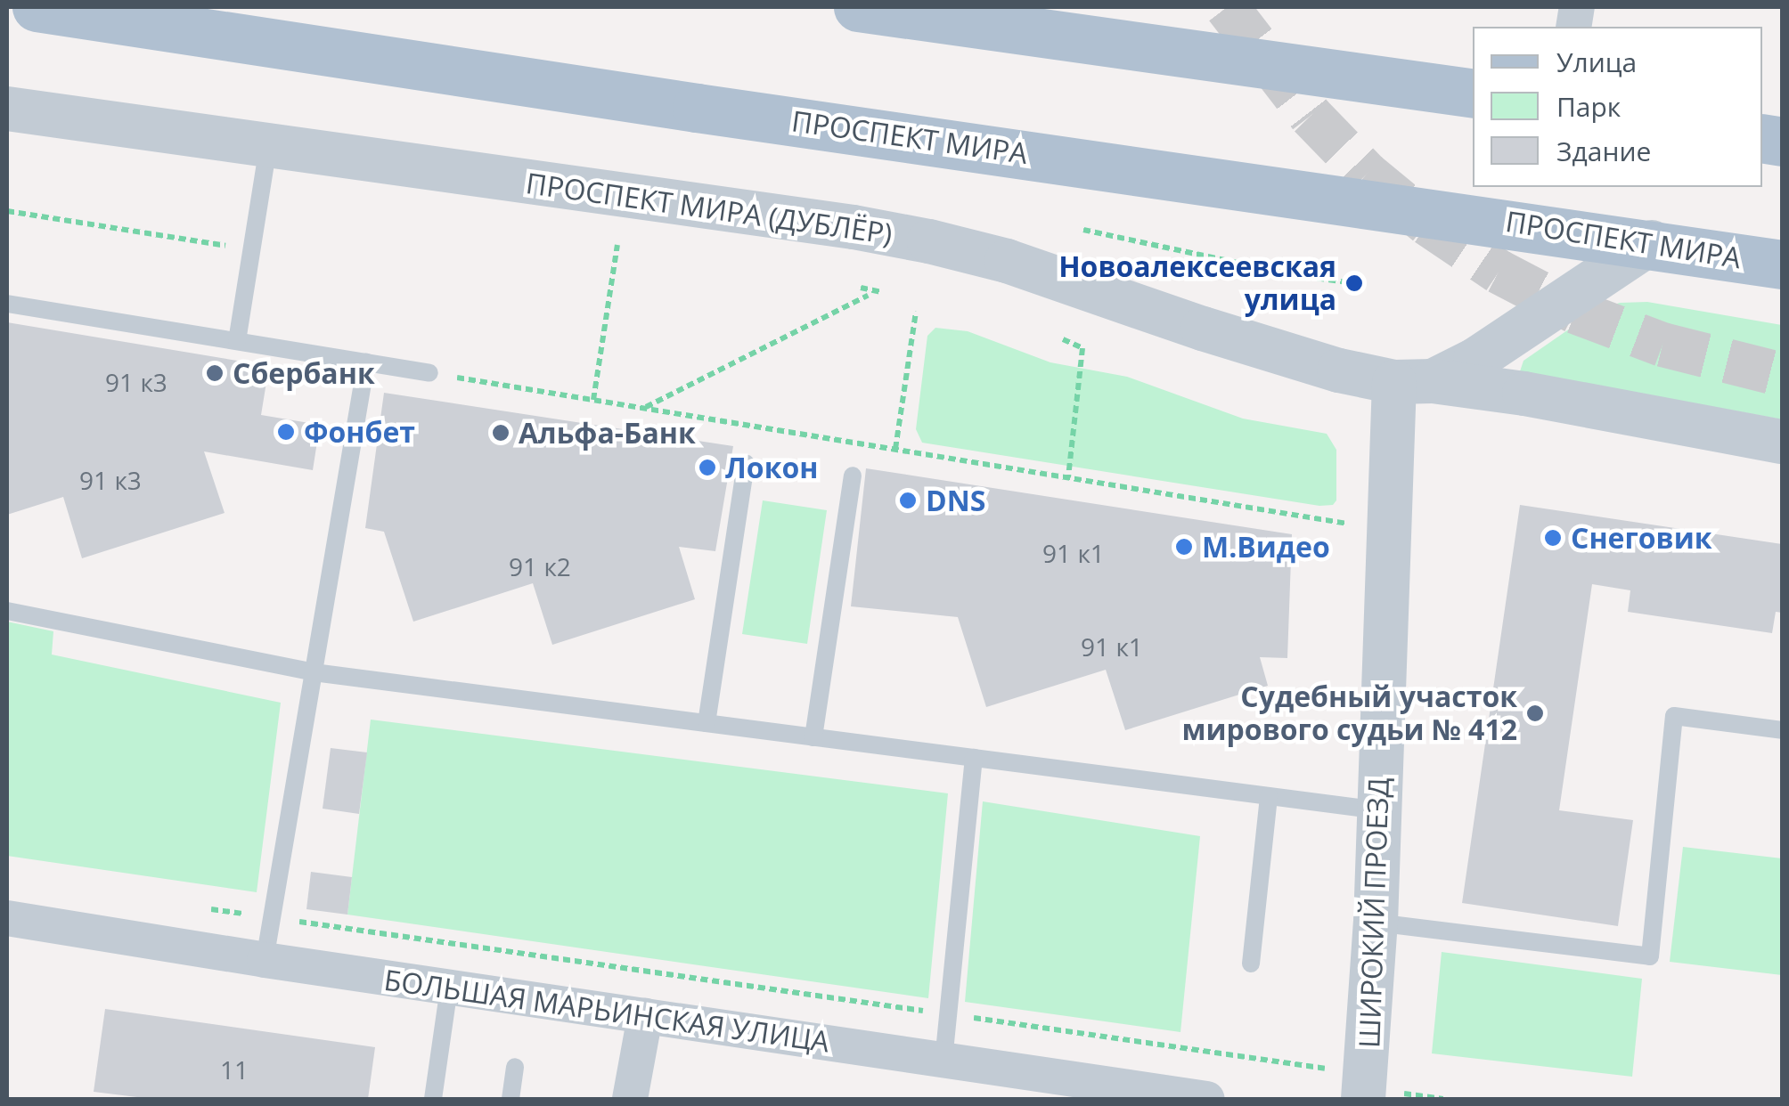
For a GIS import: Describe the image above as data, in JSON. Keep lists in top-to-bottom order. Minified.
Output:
{"streets":{"main road":["ПРОСПЕКТ МИРА"],"street":["ПРОСПЕКТ МИРА (ДУБЛЁР)","ШИРОКИЙ ПРОЕЗД","БОЛЬШАЯ МАРЬИНСКАЯ УЛИЦА"]},"crossings":[["ПРОСПЕКТ МИРА (ДУБЛЁР)","ШИРОКИЙ ПРОЕЗД"]],"places":["Новоалексеевская улица","Сбербанк","Фонбет","Альфа-Банк","Локон","DNS","Снеговик","М.Видео","Судебный участок мирового судьи № 412"],"house_numbers":["91 к3","91 к3","91 к1","91 к2","91 к1","11"],"legend":["Улица","Парк","Здание"]}
